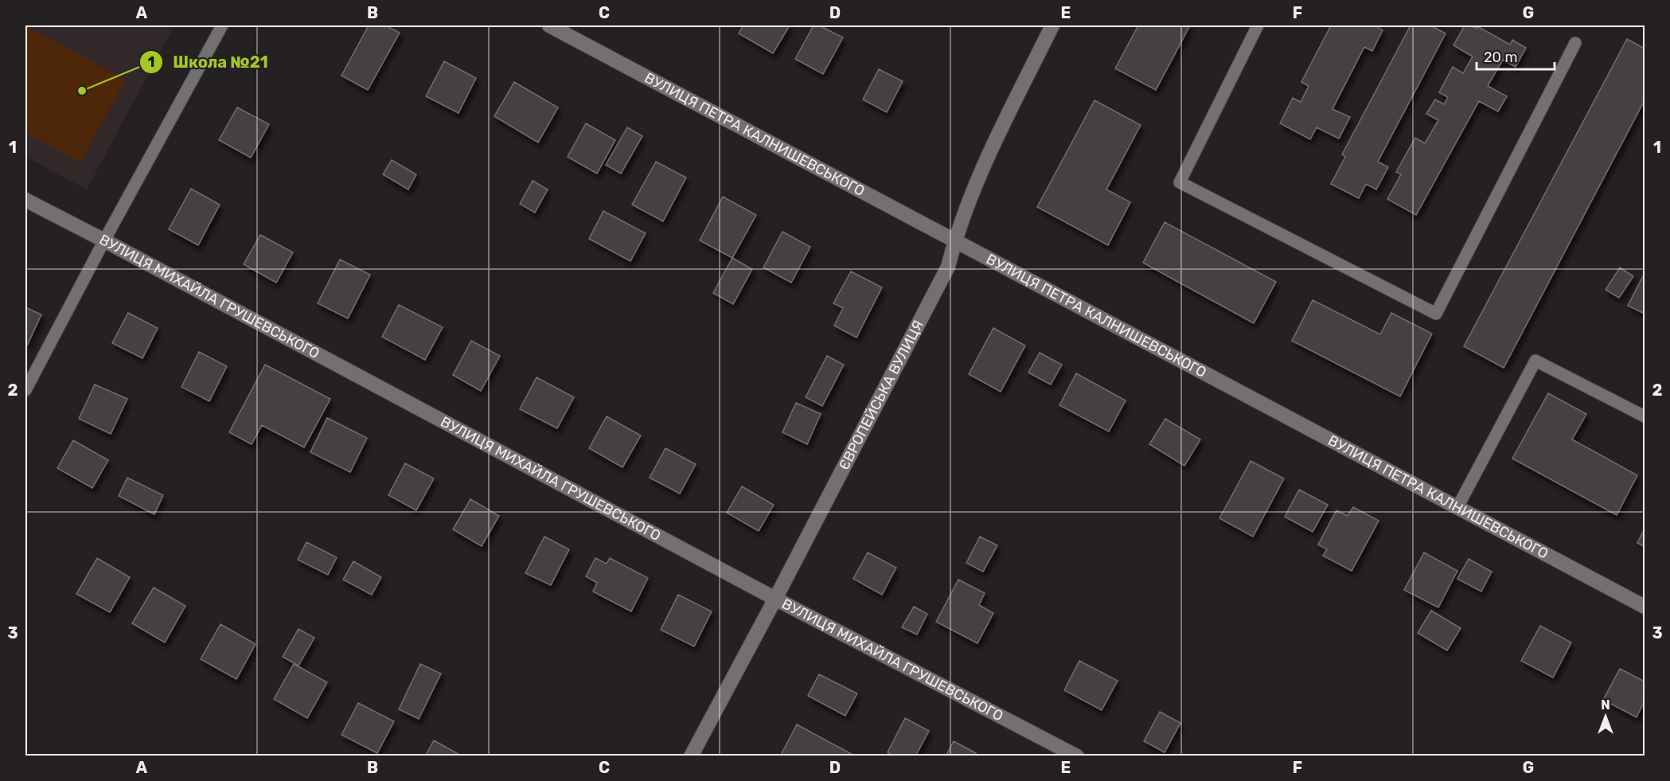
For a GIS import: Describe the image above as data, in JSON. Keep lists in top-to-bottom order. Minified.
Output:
{"streets":{"street":["ВУЛИЦЯ ПЕТРА КАЛНИШЕВСЬКОГО","ВУЛИЦЯ МИХАЙЛА ГРУШЕВСЬКОГО","ЄВРОПЕЙСЬКА ВУЛИЦЯ"]},"crossings":[["ВУЛИЦЯ ПЕТРА КАЛНИШЕВСЬКОГО","ЄВРОПЕЙСЬКА ВУЛИЦЯ"],["ВУЛИЦЯ МИХАЙЛА ГРУШЕВСЬКОГО","ЄВРОПЕЙСЬКА ВУЛИЦЯ"]],"places":["Школа №21"],"scale_bar":"20 m","north":"top","grid":{"columns":["A","B","C","D","E","F","G"],"rows":["1","2","3"]}}
